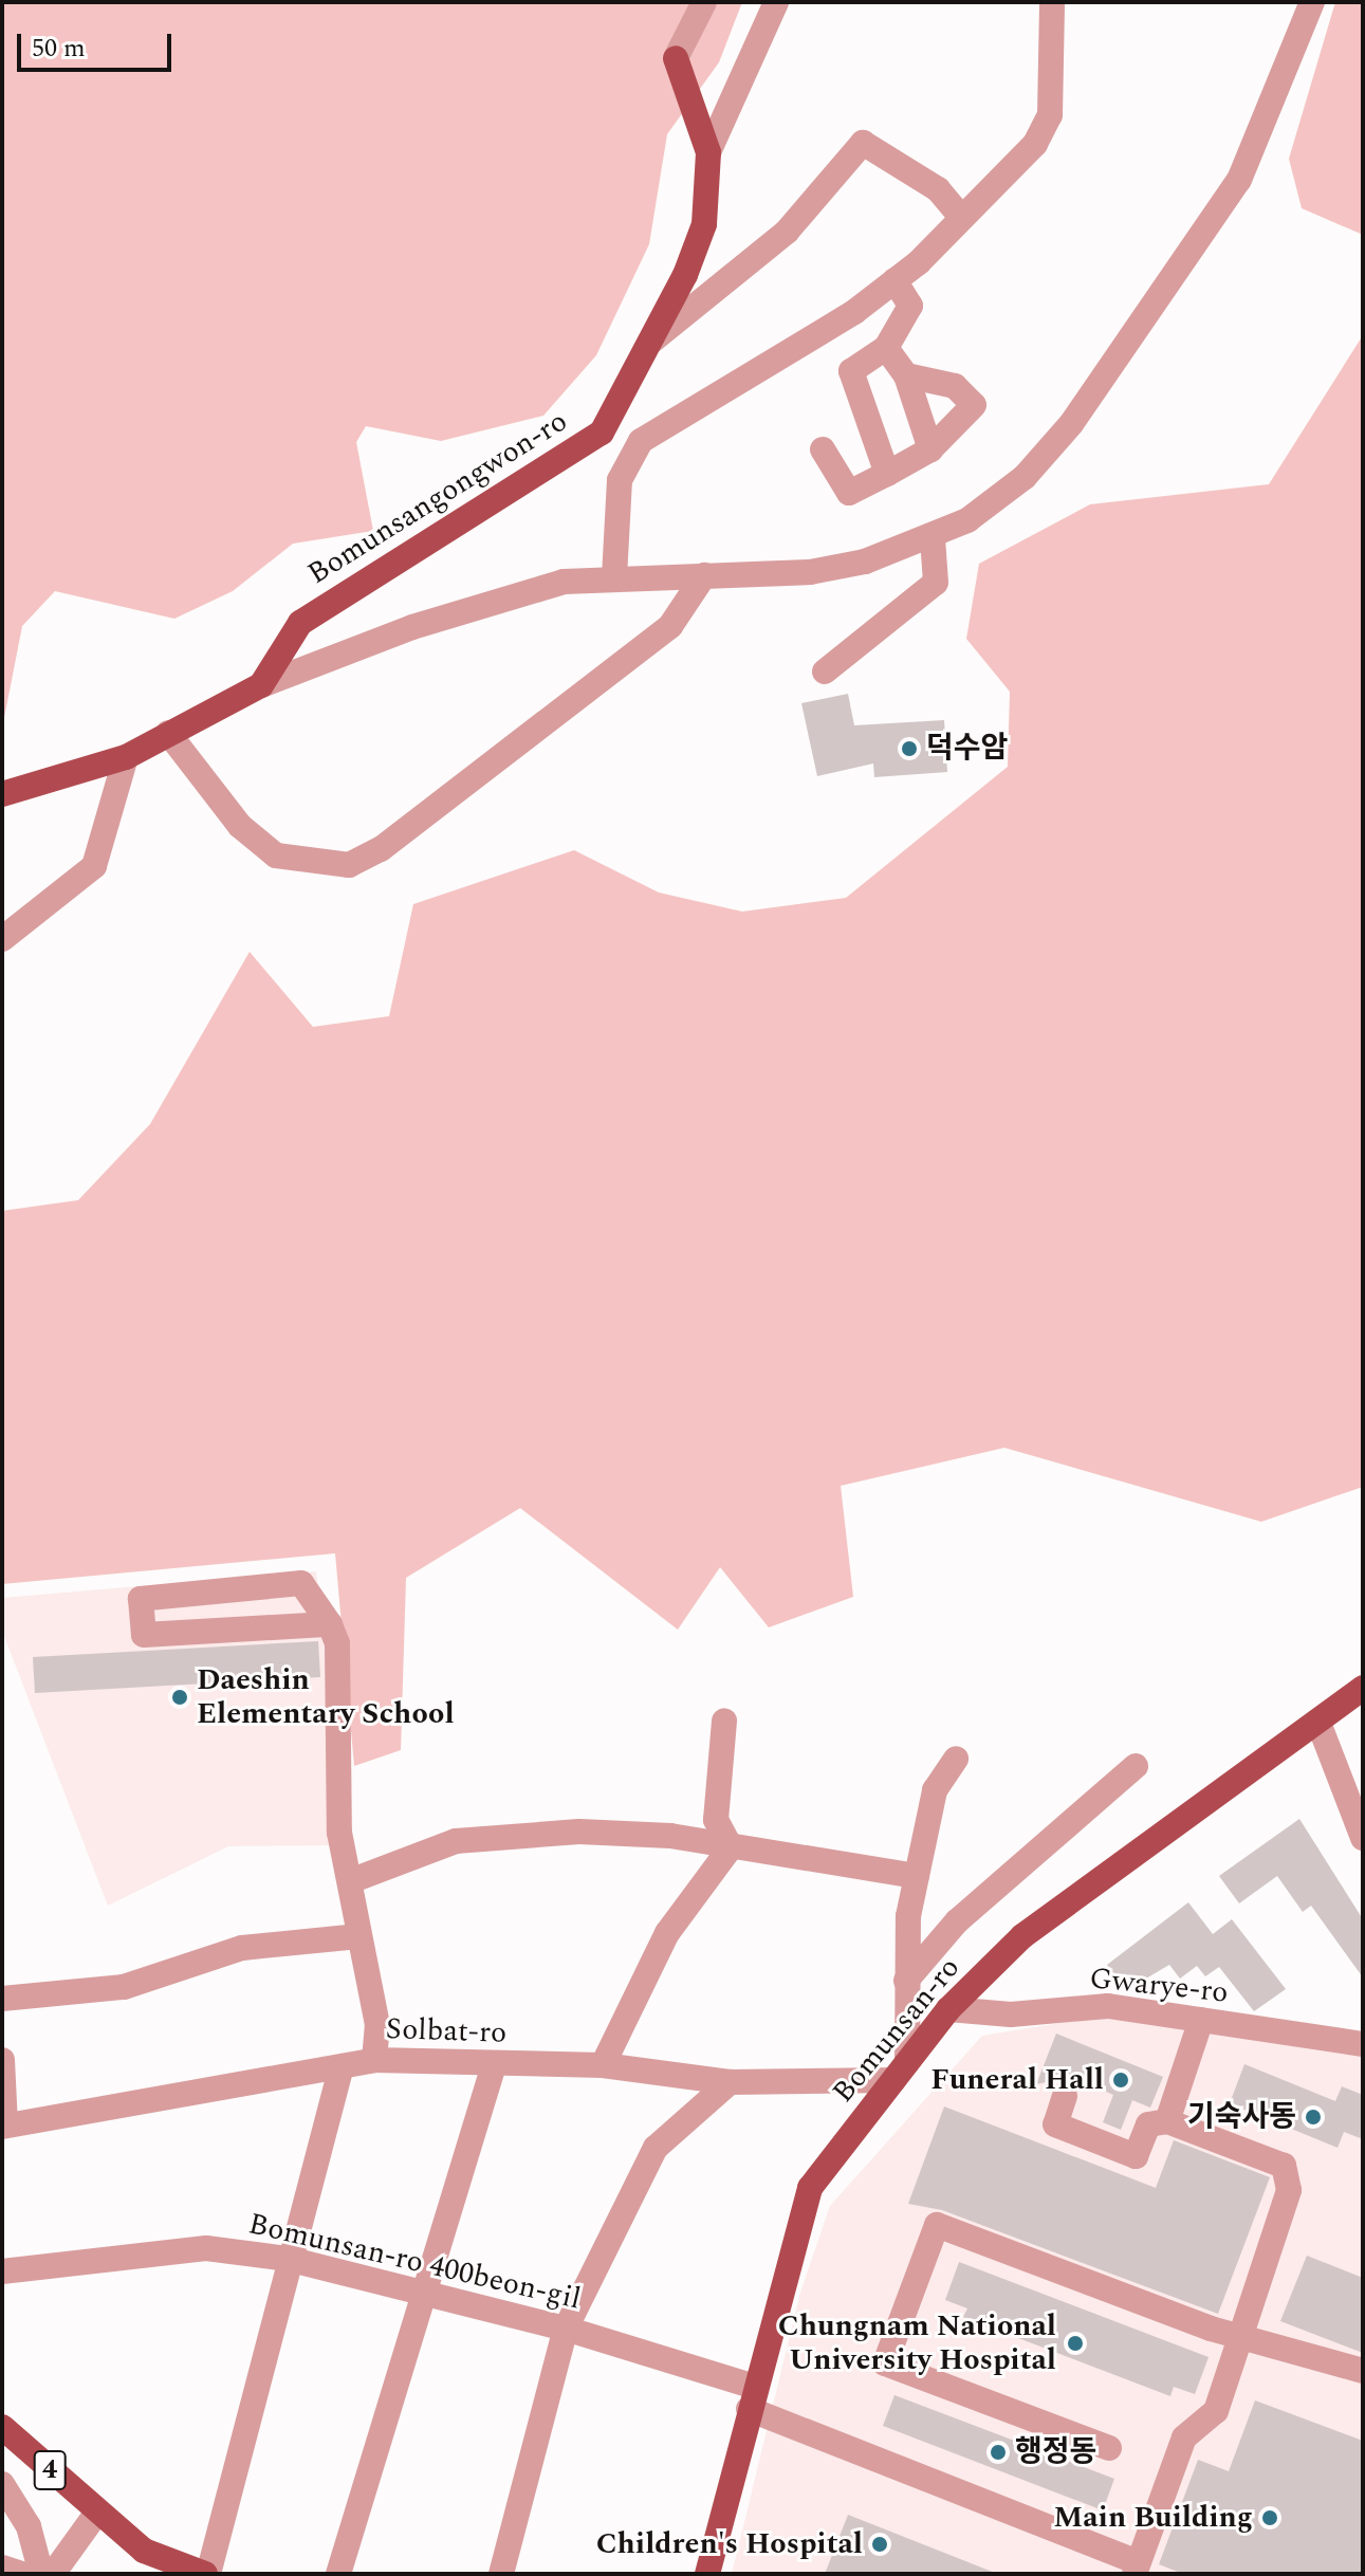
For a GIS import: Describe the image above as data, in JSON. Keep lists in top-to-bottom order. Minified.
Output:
{"streets":{"main road":["Bomunsangongwon-ro","Bomunsan-ro","4"],"street":["Gwarye-ro","Solbat-ro","Bomunsan-ro 400beon-gil"]},"crossings":[["Gwarye-ro","Bomunsan-ro"],["Bomunsan-ro","Solbat-ro"],["Bomunsan-ro","Bomunsan-ro 400beon-gil"]],"places":["덕수암","Daeshin Elementary School","Funeral Hall","기숙사동","Chungnam National University Hospital","행정동","Main Building","Children's Hospital"],"scale_bar":"50 m"}
